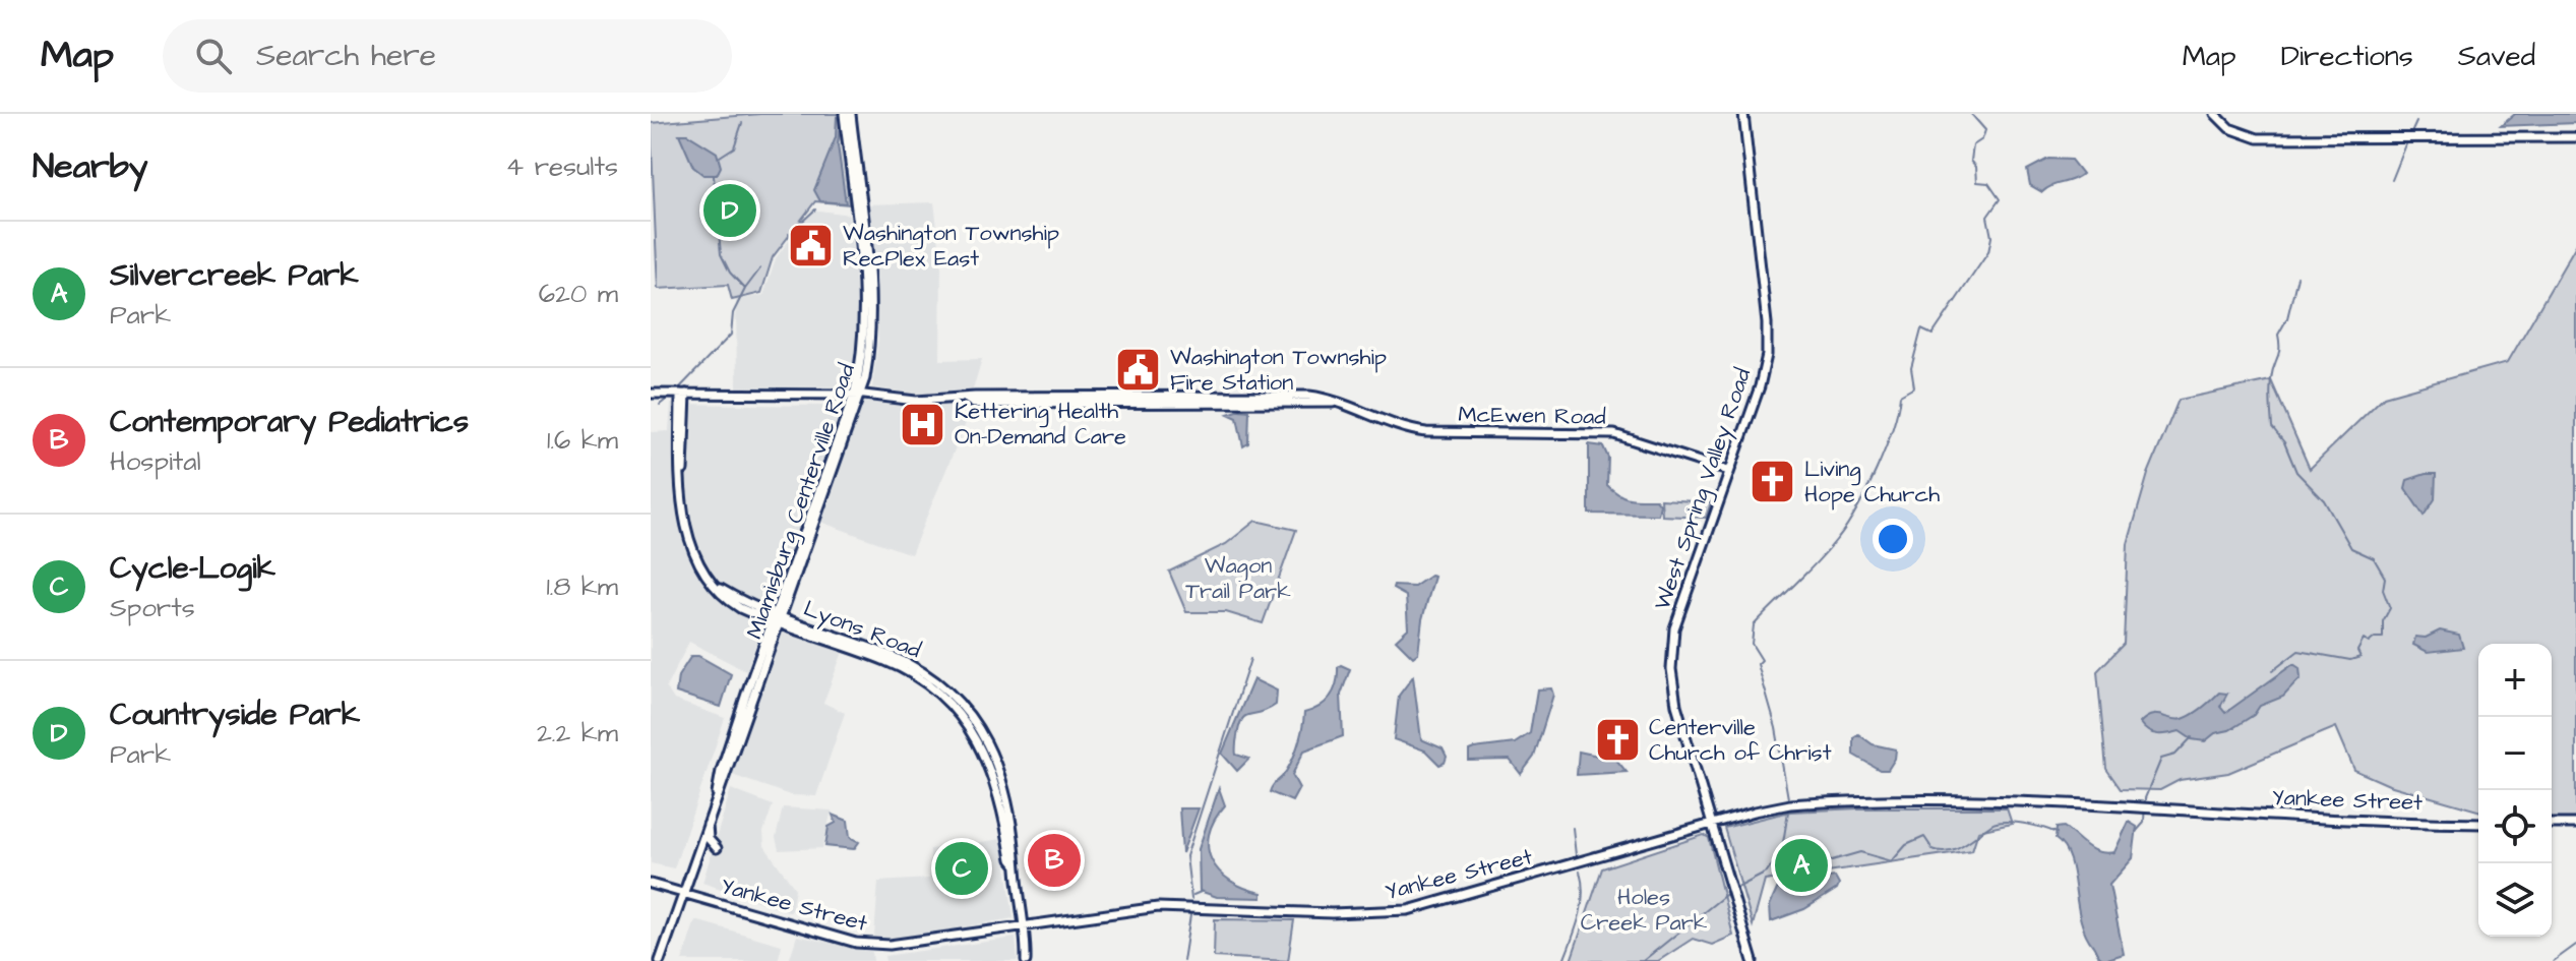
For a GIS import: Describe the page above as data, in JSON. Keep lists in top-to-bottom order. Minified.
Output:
{"streets":{"street":["McEwen Road","West Spring Valley Road","Miamisburg Centerville Road","Lyons Road","Yankee Street"]},"crossings":[["McEwen Road","West Spring Valley Road"],["McEwen Road","Miamisburg Centerville Road"],["McEwen Road","Lyons Road"],["West Spring Valley Road","Yankee Street"],["Miamisburg Centerville Road","Lyons Road"],["Miamisburg Centerville Road","Yankee Street"],["Lyons Road","Yankee Street"]],"parks":["Wagon Trail Park","Holes Creek Park"],"places":{"public building":["Washington Township RecPlex East","Washington Township Fire Station"],"hospital":["Kettering Health On-Demand Care"],"church":["Living Hope Church","Centerville Church of Christ"]},"page":{"header":"Map","search":"Search here","nav":["Map","Directions","Saved"],"heading":["Nearby","4 results"],"pins":["D","B","A","C"],"list":[{"mark":"A","name":"Silvercreek Park","note":"Park","value":"620 m"},{"mark":"B","name":"Contemporary Pediatrics","note":"Hospital","value":"1.6 km"},{"mark":"C","name":"Cycle-Logik","note":"Sports","value":"1.8 km"},{"mark":"D","name":"Countryside Park","note":"Park","value":"2.2 km"}],"map_buttons":["+","−"]}}
